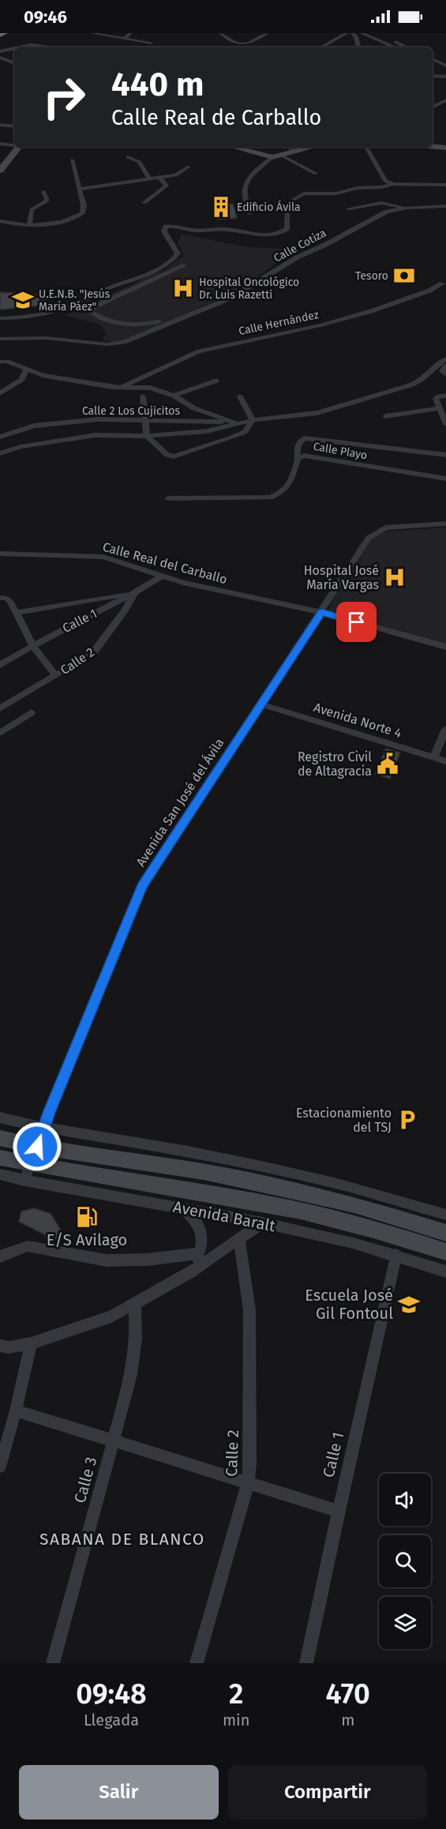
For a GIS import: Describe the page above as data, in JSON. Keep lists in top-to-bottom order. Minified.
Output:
{"streets":{"main road":["Avenida Baralt"],"street":["Calle Cotiza","Calle Hernández","Calle 2 Los Cujicitos","Calle Playo","Calle Real del Carballo","Calle 1","Calle 2","Avenida Norte 4","Avenida San José del Ávila","Calle 3"]},"crossings":[["Calle Real del Carballo","Calle 1"],["Calle Real del Carballo","Avenida San José del Ávila"],["Calle 1","Calle 2"],["Calle 1","Avenida Baralt"],["Avenida Norte 4","Avenida San José del Ávila"],["Avenida San José del Ávila","Avenida Baralt"]],"districts":["SABANA DE BLANCO"],"places":{"building":["Edificio Ávila"],"bank":["Tesoro"],"hospital":["Hospital Oncológico Dr. Luis Razetti","Hospital José María Vargas"],"school or university":["U.E.N.B. \"Jesús María Páez\"","Escuela José Gil Fontoul"],"public building":["Registro Civil de Altagracia"],"parking":["Estacionamiento del TSJ"],"fuel station":["E/S Avilago"]},"page":{"status":"09:46","turn":["440 m","Calle Real de Carballo"],"eta":["09:48","Llegada","2","min","470","m"],"buttons":["Salir","Compartir"]}}
